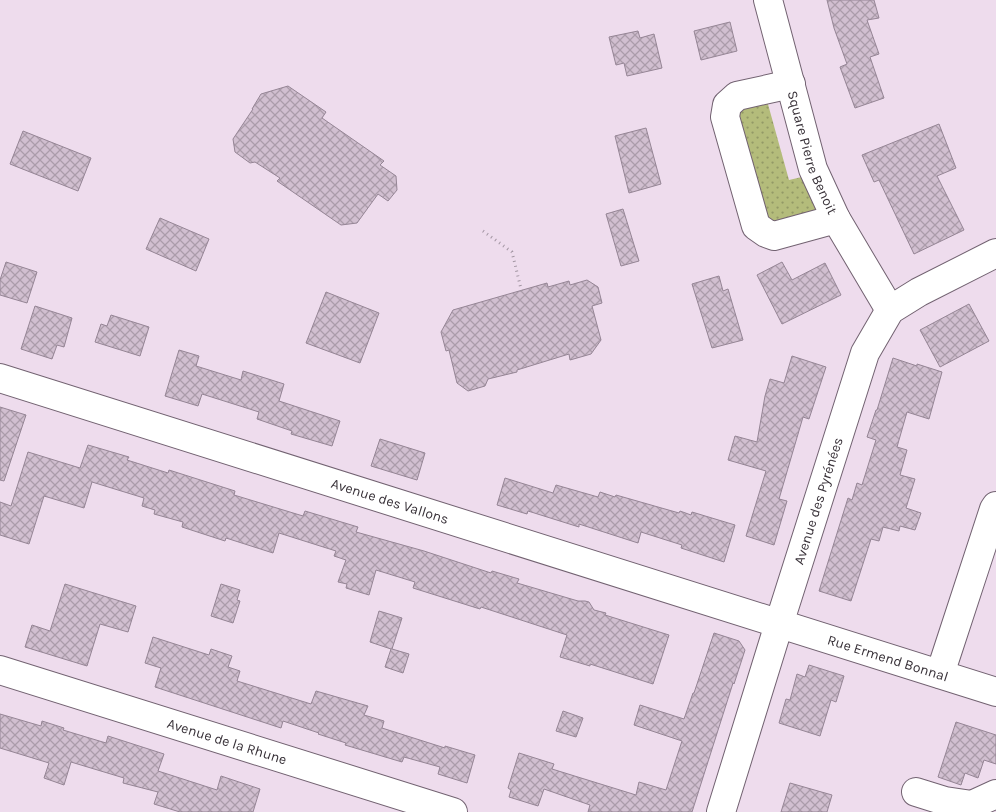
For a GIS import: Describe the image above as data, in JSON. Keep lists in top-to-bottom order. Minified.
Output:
{"streets":{"street":["Square Pierre Benoit","Avenue des Vallons","Avenue des Pyrénées","Rue Ermend Bonnal","Avenue de la Rhune"]},"crossings":[["Square Pierre Benoit","Avenue des Pyrénées"],["Avenue des Vallons","Avenue des Pyrénées"],["Avenue des Vallons","Rue Ermend Bonnal"],["Avenue des Pyrénées","Rue Ermend Bonnal"]]}
